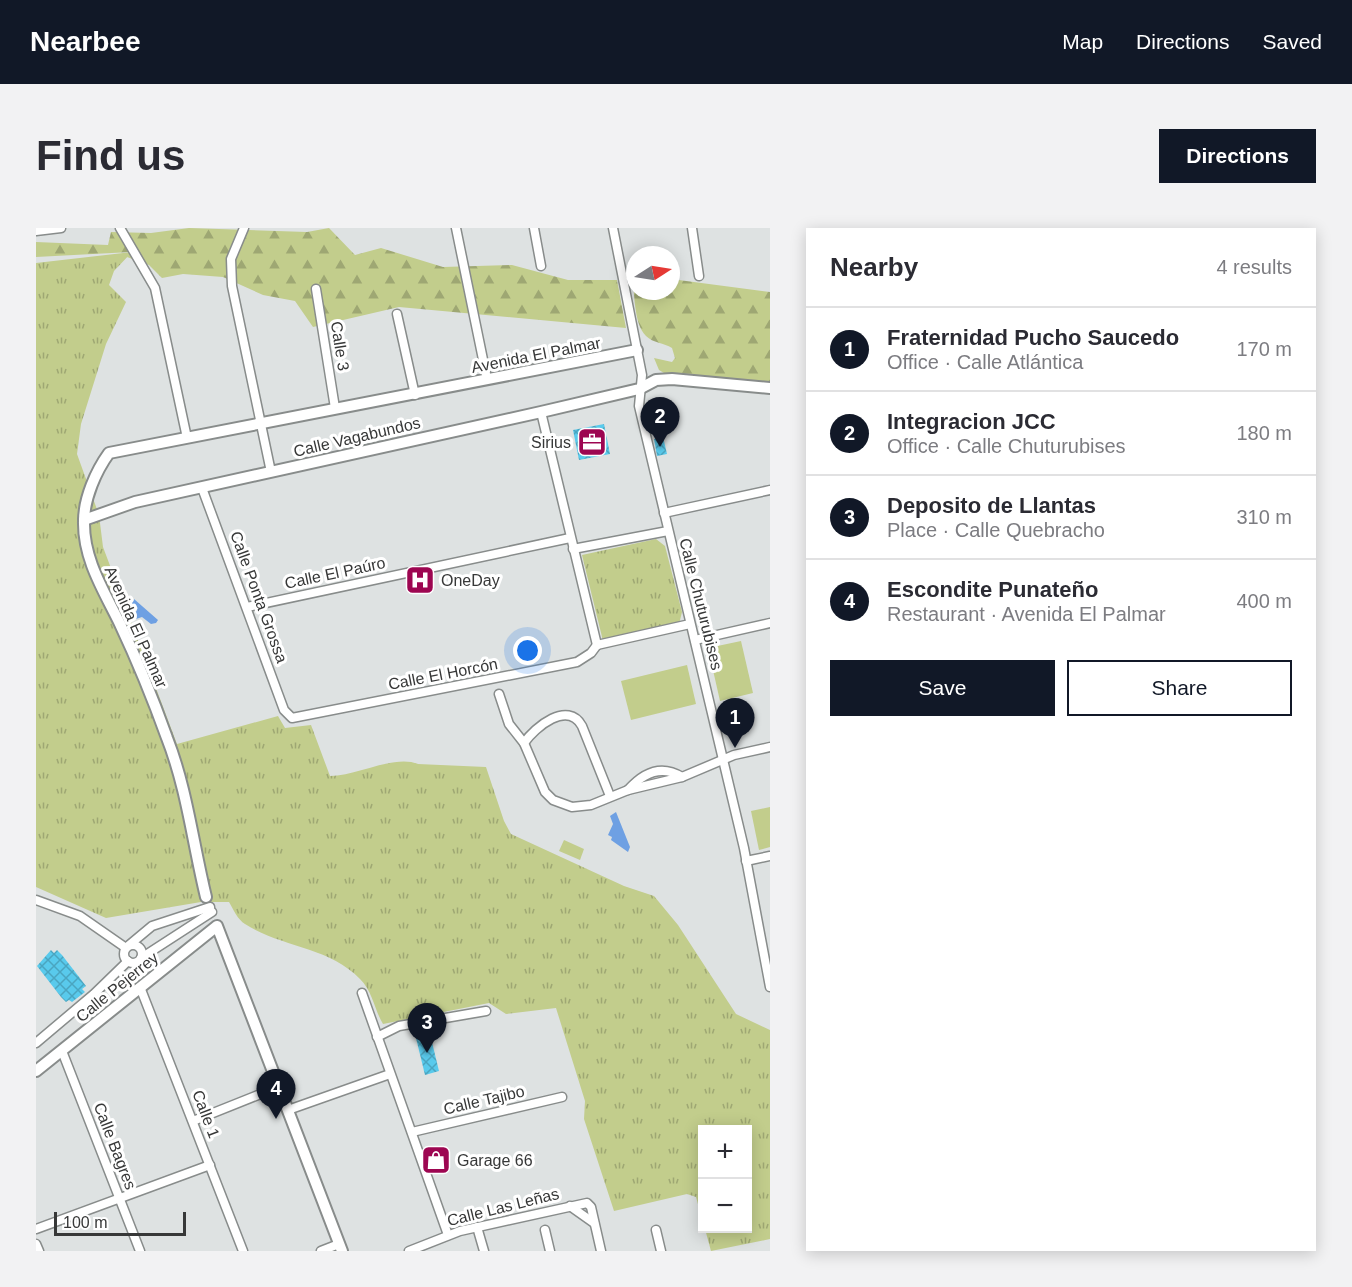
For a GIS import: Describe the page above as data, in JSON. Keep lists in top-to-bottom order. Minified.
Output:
{"streets":{"street":["Calle 3","Avenida El Palmar","Calle Vagabundos","Calle El Paúro","Calle Ponta Grossa","Calle Chuturubises","Calle El Horcón","Calle Pejerrey","Calle Tajibo","Calle 1","Calle Bagres","Calle Las Leñas"]},"crossings":[["Calle 3","Avenida El Palmar"],["Avenida El Palmar","Calle Vagabundos"],["Avenida El Palmar","Calle Chuturubises"],["Avenida El Palmar","Calle Pejerrey"],["Calle Vagabundos","Calle Ponta Grossa"],["Calle Vagabundos","Calle Chuturubises"],["Calle El Paúro","Calle Ponta Grossa"],["Calle Ponta Grossa","Calle El Horcón"],["Calle Pejerrey","Calle 1"],["Calle Pejerrey","Calle Bagres"]],"places":{"office":["Sirius"],"hospital":["OneDay"],"shop":["Garage 66"]},"scale_bar":"100 m","north":"right","page":{"header":"Nearbee","nav":["Map","Directions","Saved"],"buttons":["Directions",["Save","Share"]],"title":"Find us","heading":["Nearby","4 results"],"list":[{"mark":"1","name":"Fraternidad Pucho Saucedo","note":"Office · Calle Atlántica","value":"170 m"},{"mark":"2","name":"Integracion JCC","note":"Office · Calle Chuturubises","value":"180 m"},{"mark":"3","name":"Deposito de Llantas","note":"Place · Calle Quebracho","value":"310 m"},{"mark":"4","name":"Escondite Punateño","note":"Restaurant · Avenida El Palmar","value":"400 m"}],"pins":["2","1","3","4"],"map_buttons":["+","−"],"scale":"100 m"}}
